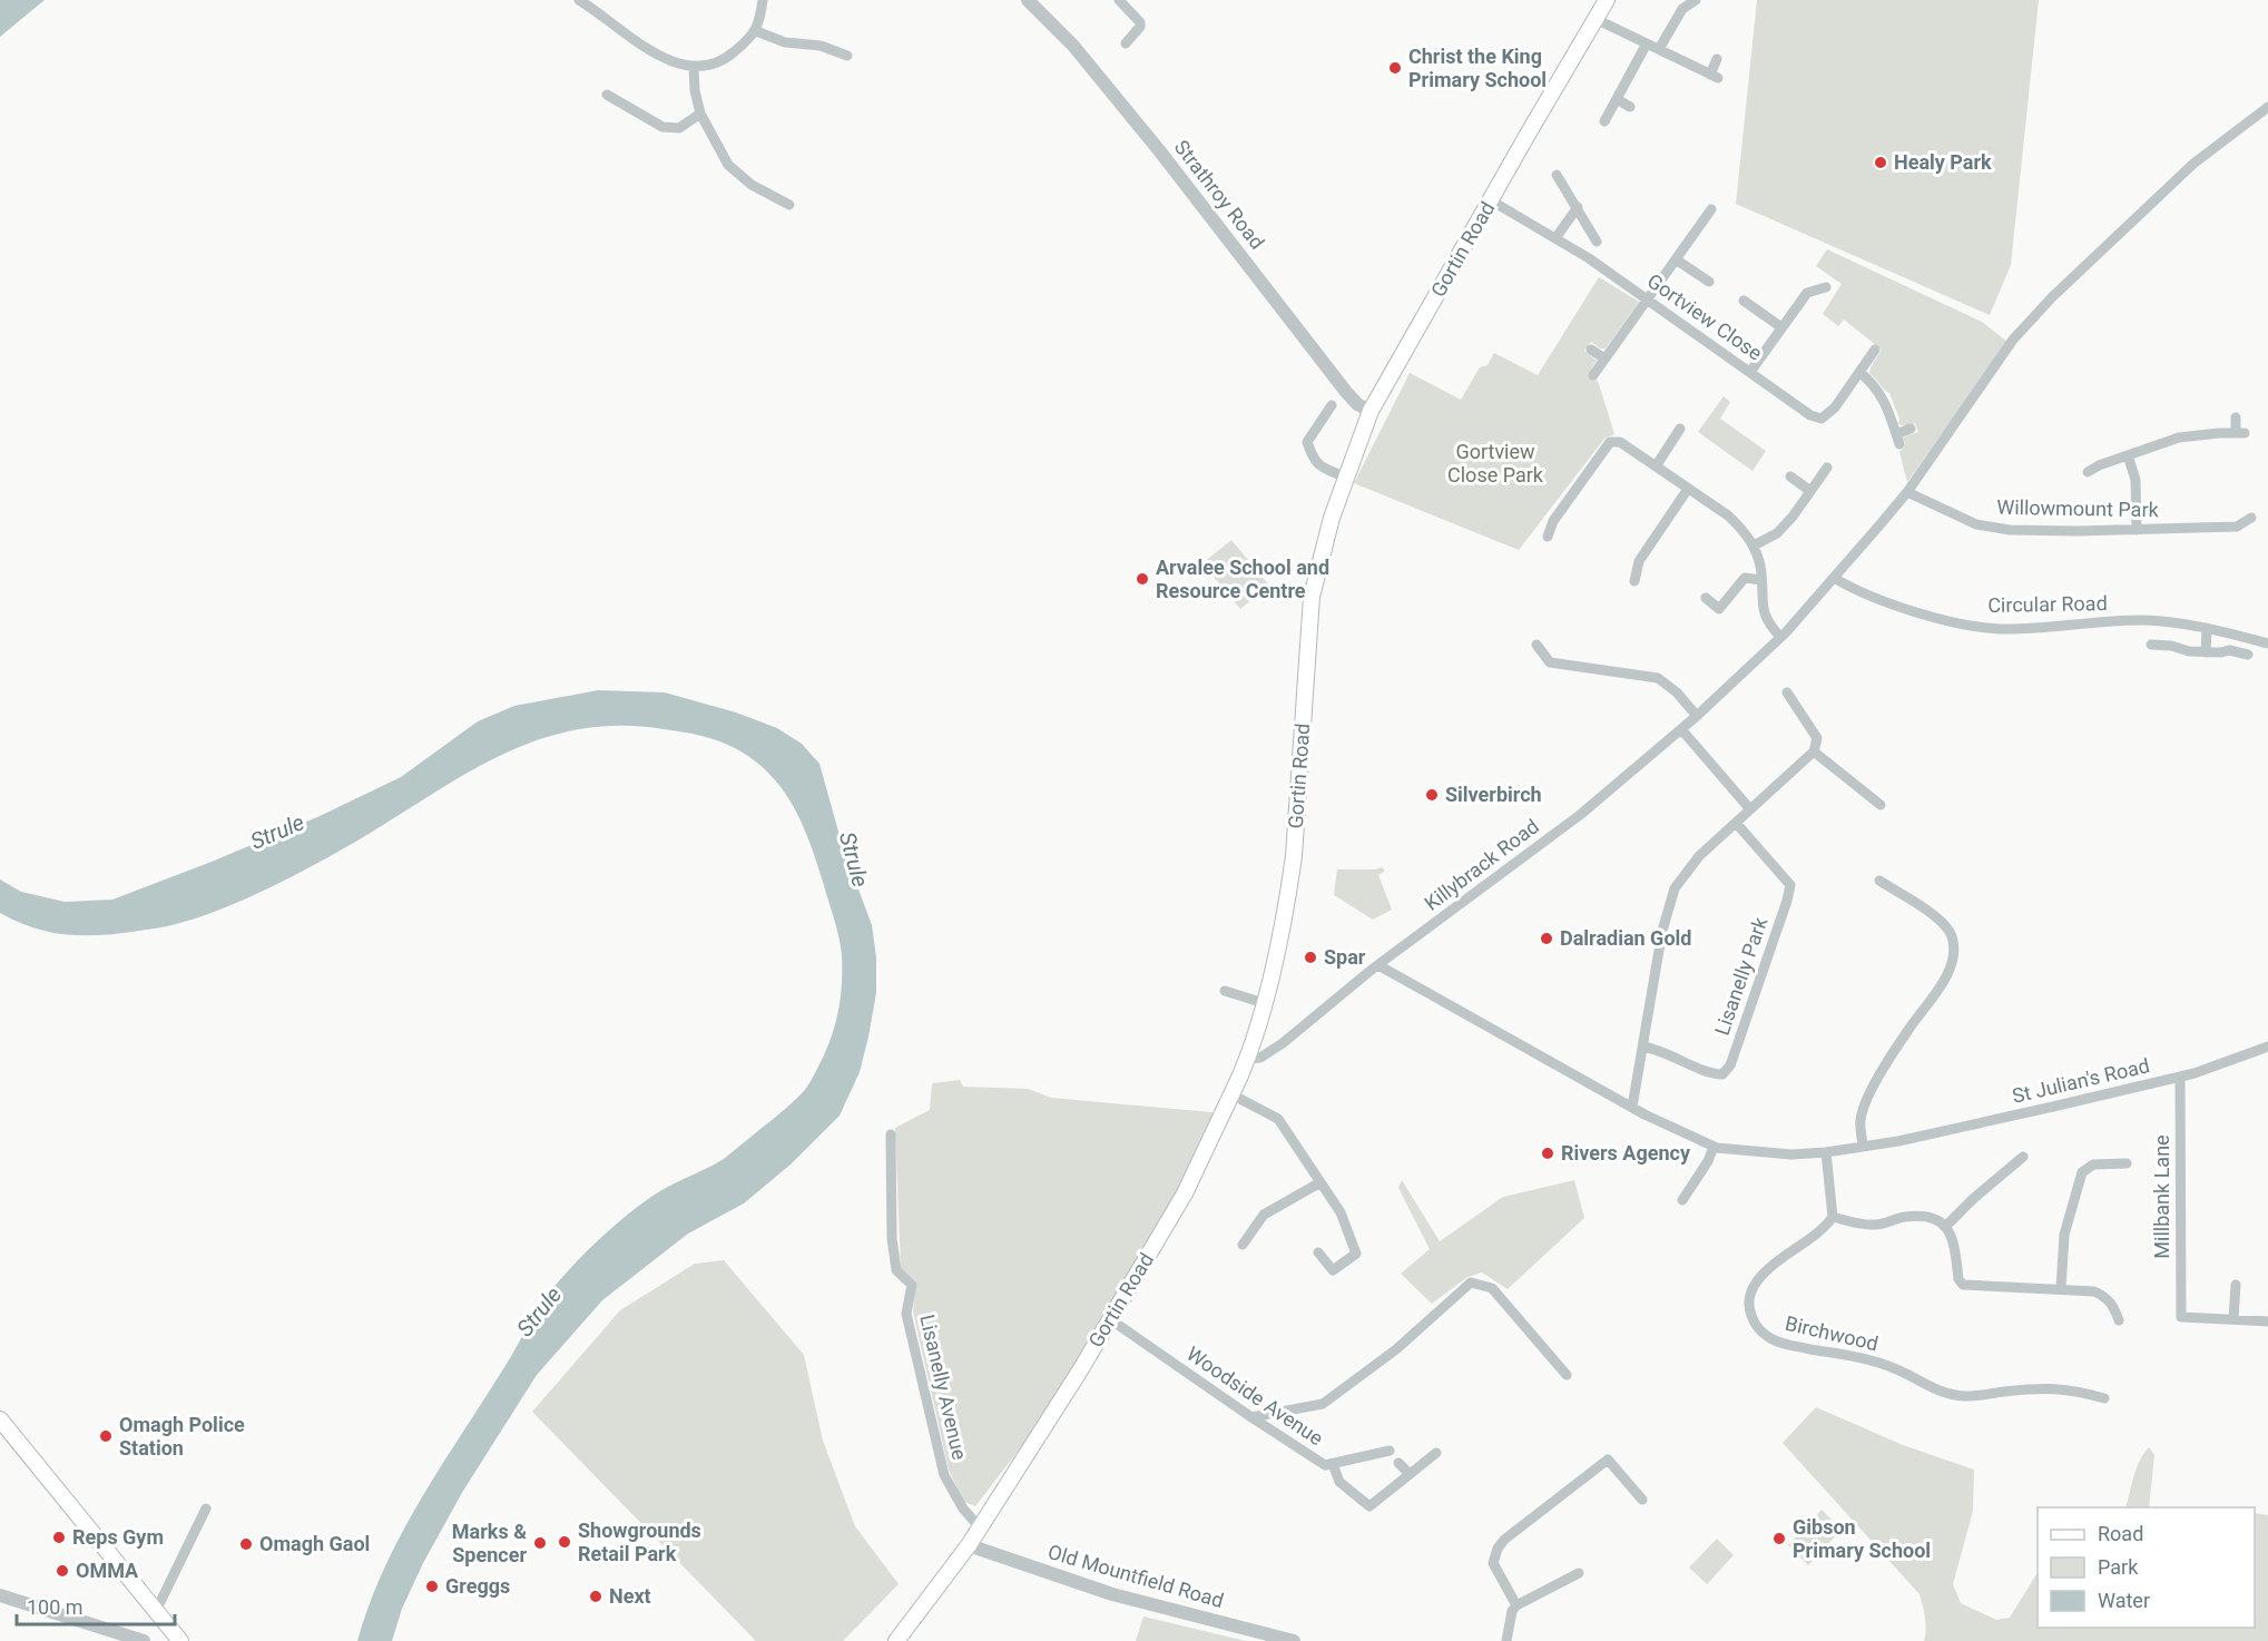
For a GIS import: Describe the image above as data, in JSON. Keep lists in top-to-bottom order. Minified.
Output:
{"streets":{"main road":["Gortin Road"],"street":["Strathroy Road","Gortview Close","Willowmount Park","Circular Road","Killybrack Road","Lisanelly Park","St Julian's Road","Millbank Lane","Birchwood","Lisanelly Avenue","Woodside Avenue","Old Mountfield Road"]},"crossings":[["Strathroy Road","Gortin Road"],["Gortin Road","Gortview Close"],["Gortin Road","Killybrack Road"],["Gortin Road","Lisanelly Avenue"],["Gortin Road","Woodside Avenue"],["Gortin Road","Old Mountfield Road"],["Willowmount Park","Killybrack Road"],["Circular Road","Killybrack Road"],["St Julian's Road","Millbank Lane"]],"water":["Strule"],"parks":["Gortview Close Park"],"places":["Christ the King Primary School","Healy Park","Arvalee School and Resource Centre","Silverbirch","Dalradian Gold","Spar","Rivers Agency","Omagh Police Station","Reps Gym","Gibson Primary School","Showgrounds Retail Park","Marks & Spencer","Omagh Gaol","OMMA","Greggs","Next"],"legend":["Road","Park","Water"],"scale_bar":"100 m"}
